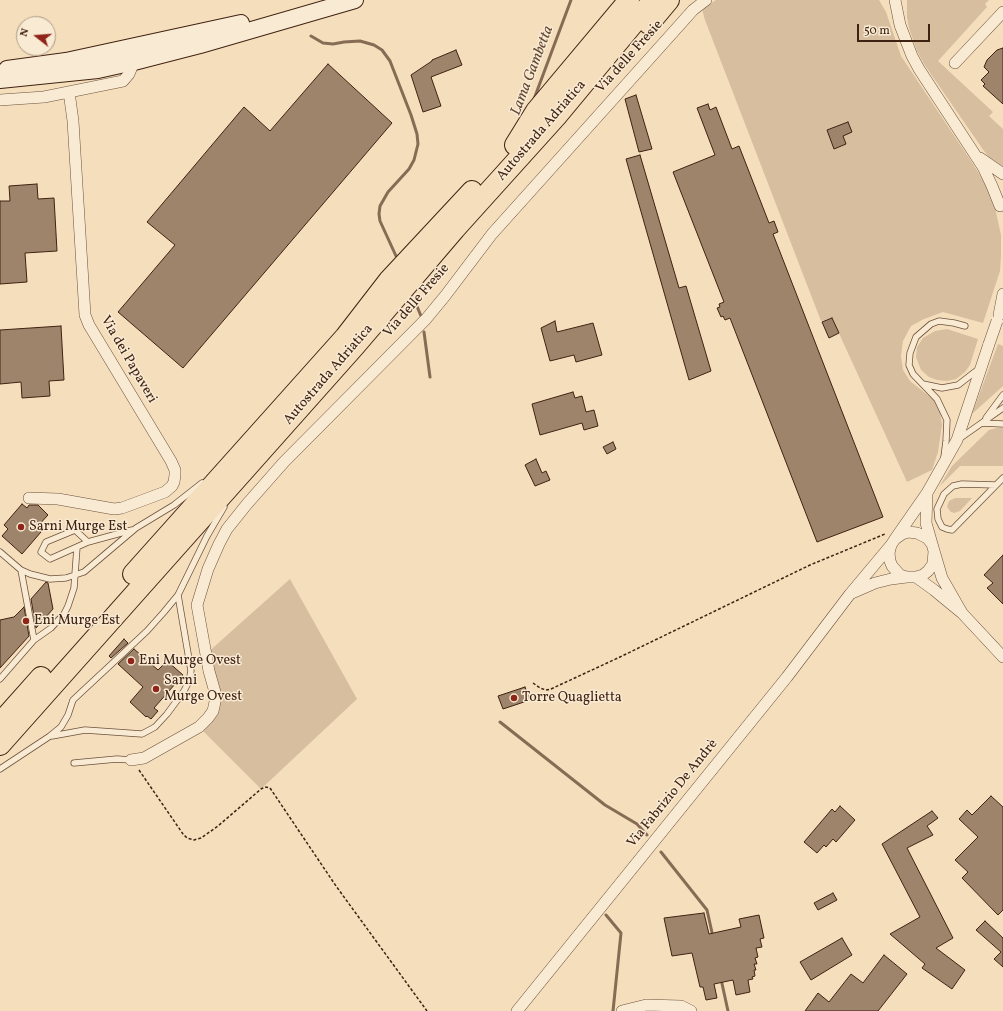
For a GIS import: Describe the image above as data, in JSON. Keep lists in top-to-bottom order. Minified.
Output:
{"streets":{"highway":["Autostrada Adriatica"],"street":["Via delle Fresie","Via dei Papaveri","Via Fabrizio De Andrè"]},"water":["Lama Gambetta"],"places":["Sarni Murge Est","Eni Murge Est","Eni Murge Ovest","Sarni Murge Ovest","Torre Quaglietta"],"scale_bar":"50 m","north":"left"}
